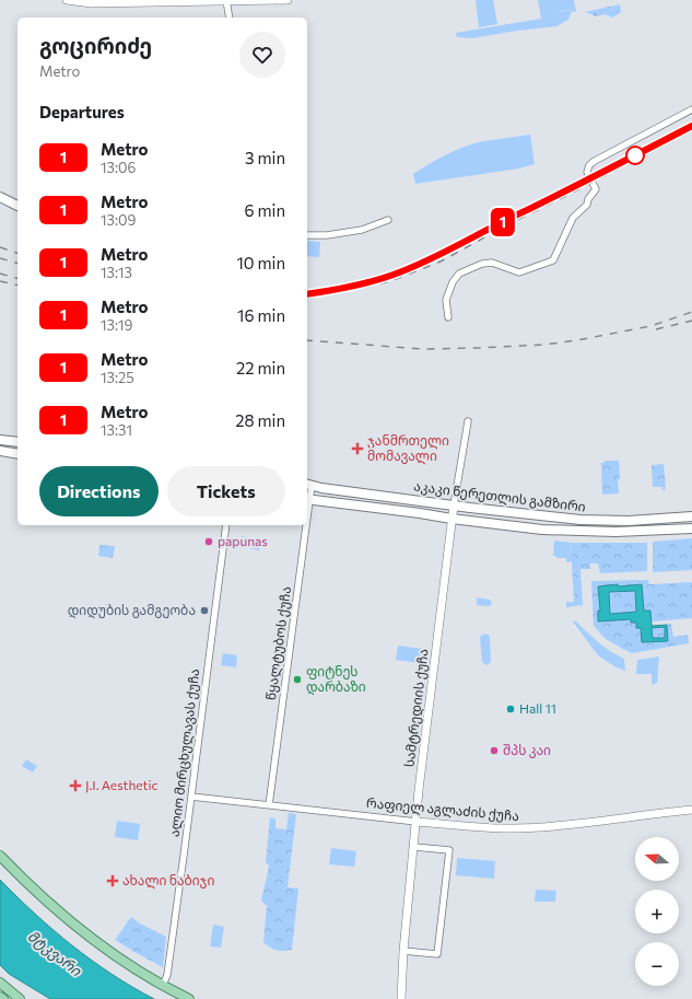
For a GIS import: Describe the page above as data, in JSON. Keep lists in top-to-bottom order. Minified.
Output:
{"streets":{"main road":["აკაკი წერეთლის გამზირი"],"street":["წყალტუბოს ქუჩა","სამტრედიის ქუჩა","ალიო მირცხულავას ქუჩა","რაფიელ აგლაძის ქუჩა"]},"crossings":[["აკაკი წერეთლის გამზირი","წყალტუბოს ქუჩა"],["აკაკი წერეთლის გამზირი","სამტრედიის ქუჩა"],["წყალტუბოს ქუჩა","რაფიელ აგლაძის ქუჩა"],["სამტრედიის ქუჩა","რაფიელ აგლაძის ქუჩა"],["ალიო მირცხულავას ქუჩა","რაფიელ აგლაძის ქუჩა"]],"water":["მტკვარი"],"places":{"health":["ჯანმრთელი მომავალი","J.I. Aesthetic","ახალი ნაბიჯი"],"other":["papunas","დიდუბის გამგეობა","ფიტნეს დარბაზი","Hall 11","შპს კაი"]},"lines":["metro line 1"],"north":"left","page":{"on_map":"1","heading":[["გოცირიძე","Metro"],"Departures"],"list":[{"mark":"1","name":"Metro","note":"13:06","value":"3 min"},{"mark":"1","name":"Metro","note":"13:09","value":"6 min"},{"mark":"1","name":"Metro","note":"13:13","value":"10 min"},{"mark":"1","name":"Metro","note":"13:19","value":"16 min"},{"mark":"1","name":"Metro","note":"13:25","value":"22 min"},{"mark":"1","name":"Metro","note":"13:31","value":"28 min"}],"buttons":["Directions","Tickets"],"map_buttons":["+","−"]}}
